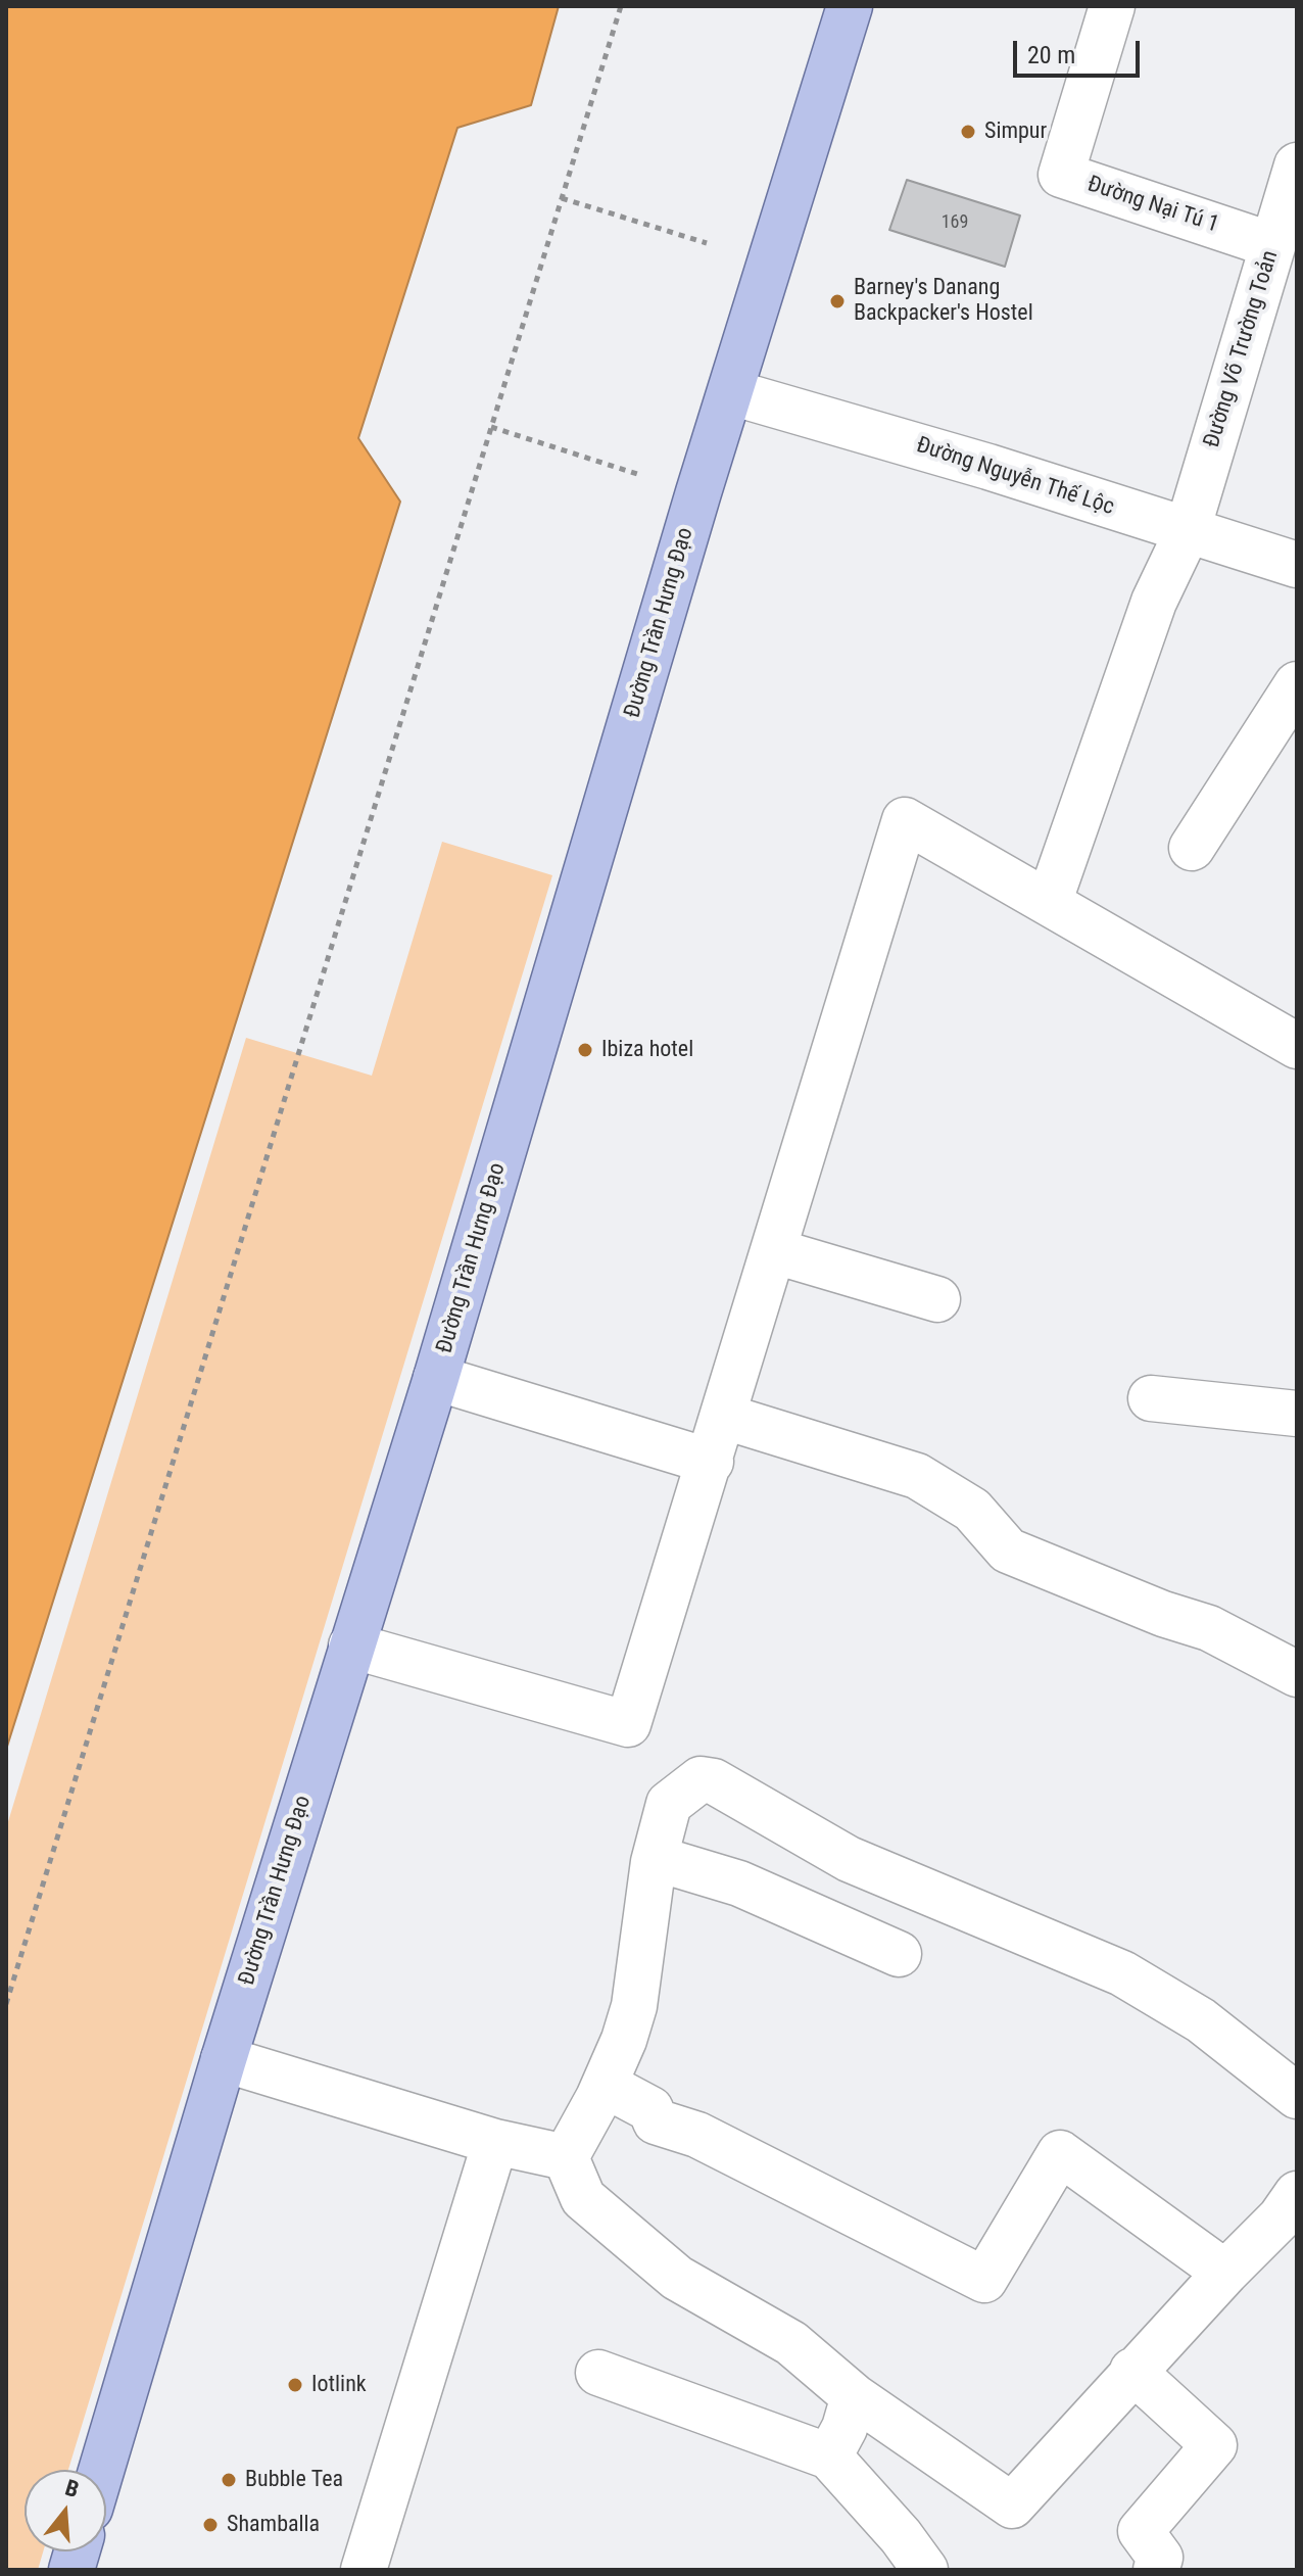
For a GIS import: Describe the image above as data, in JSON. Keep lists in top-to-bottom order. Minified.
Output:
{"streets":{"main road":["Đường Trần Hưng Đạo"],"street":["Đường Nại Tú 1","Đường Võ Trường Toản","Đường Nguyễn Thế Lộc"]},"crossings":[["Đường Nại Tú 1","Đường Võ Trường Toản"],["Đường Võ Trường Toản","Đường Nguyễn Thế Lộc"],["Đường Nguyễn Thế Lộc","Đường Trần Hưng Đạo"]],"places":["Simpur","Barney's Danang Backpacker's Hostel","Ibiza hotel","Iotlink","Bubble Tea","Shamballa"],"house_numbers":["169"],"scale_bar":"20 m","north":"top"}
